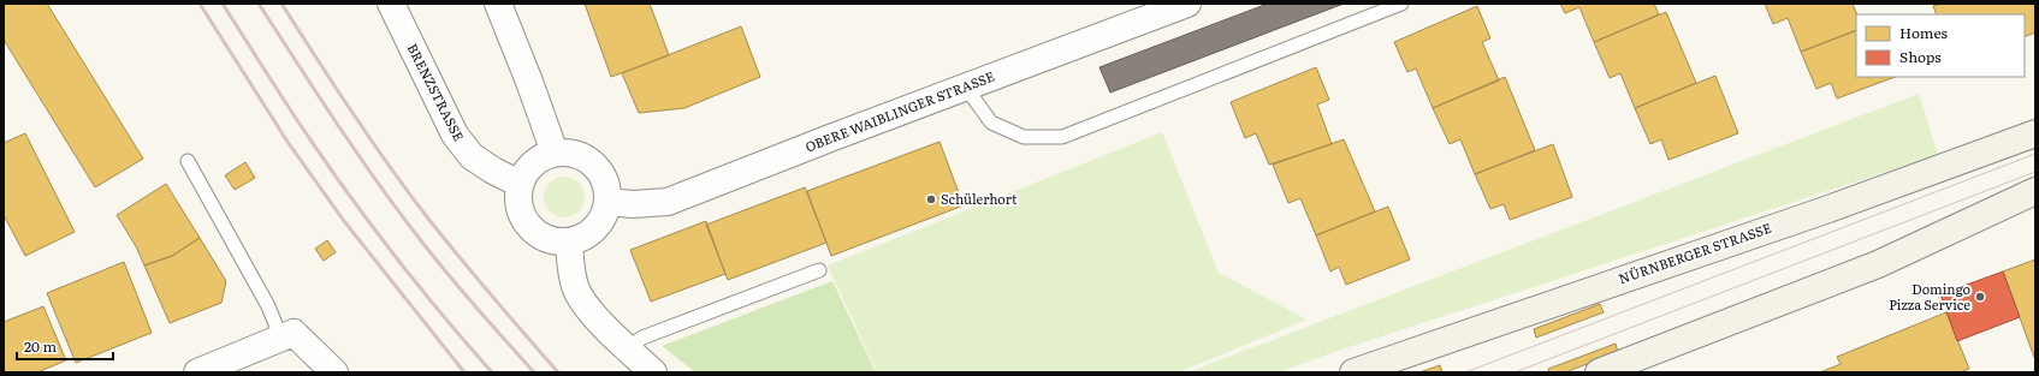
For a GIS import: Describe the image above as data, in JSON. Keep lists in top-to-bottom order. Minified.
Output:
{"streets":{"main road":["NÜRNBERGER STRASSE"],"street":["BRENZSTRASSE","OBERE WAIBLINGER STRASSE"]},"crossings":[["BRENZSTRASSE","OBERE WAIBLINGER STRASSE"]],"places":["Schülerhort","Domingo Pizza Service"],"legend":["Homes","Shops"],"scale_bar":"20 m"}
